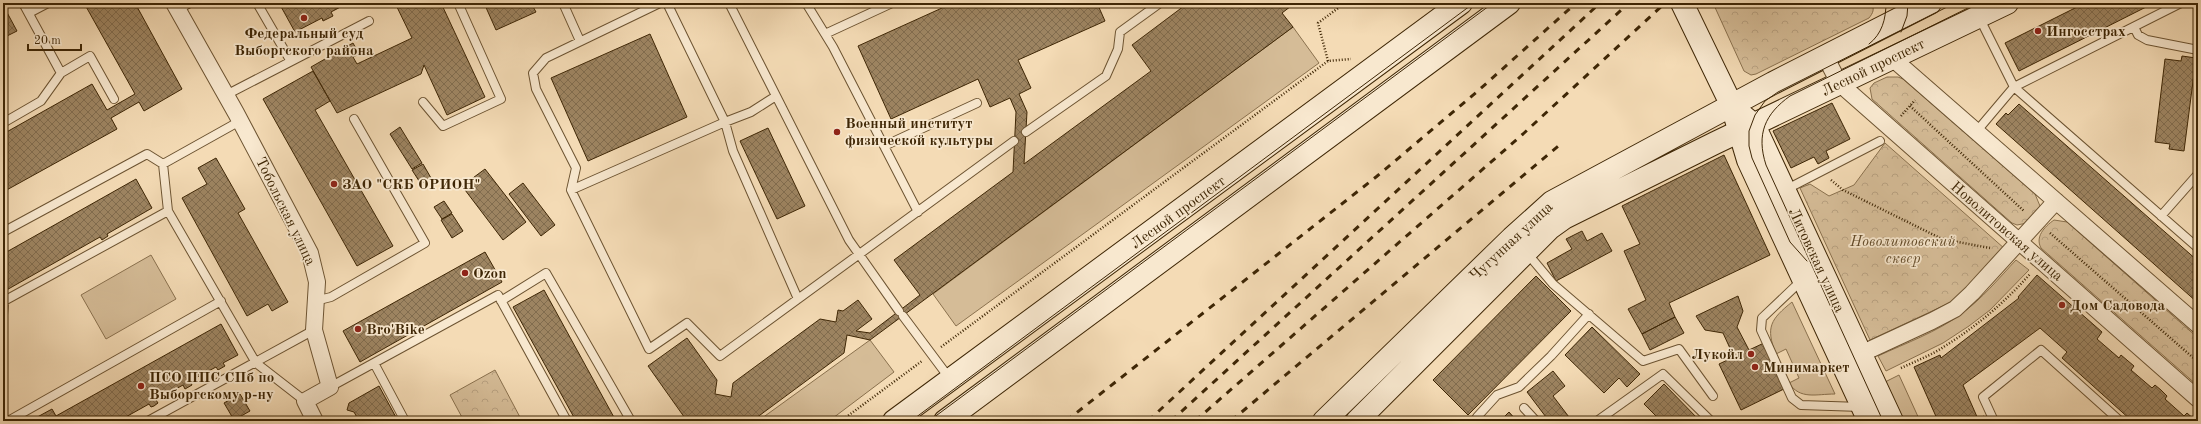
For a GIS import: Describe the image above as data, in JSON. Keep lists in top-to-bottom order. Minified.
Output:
{"streets":{"street":["Лесной проспект","Тобольская улица","Новолитовская улица","Чугунная улица","Литовская улица"]},"crossings":[["Лесной проспект","Новолитовская улица"],["Лесной проспект","Чугунная улица"],["Лесной проспект","Литовская улица"],["Чугунная улица","Литовская улица"]],"parks":["Новолитовский сквер"],"places":["Федеральный суд Выборгского района","Ингосстрах","Военный институт физической культуры","ЗАО \"СКБ ОРИОН\"","Ozon","Дом Садовода","Bro'Bike","Лукойл","Минимаркет","ПСО ППС СПб по Выборгскому р-ну"],"scale_bar":"20 m"}
